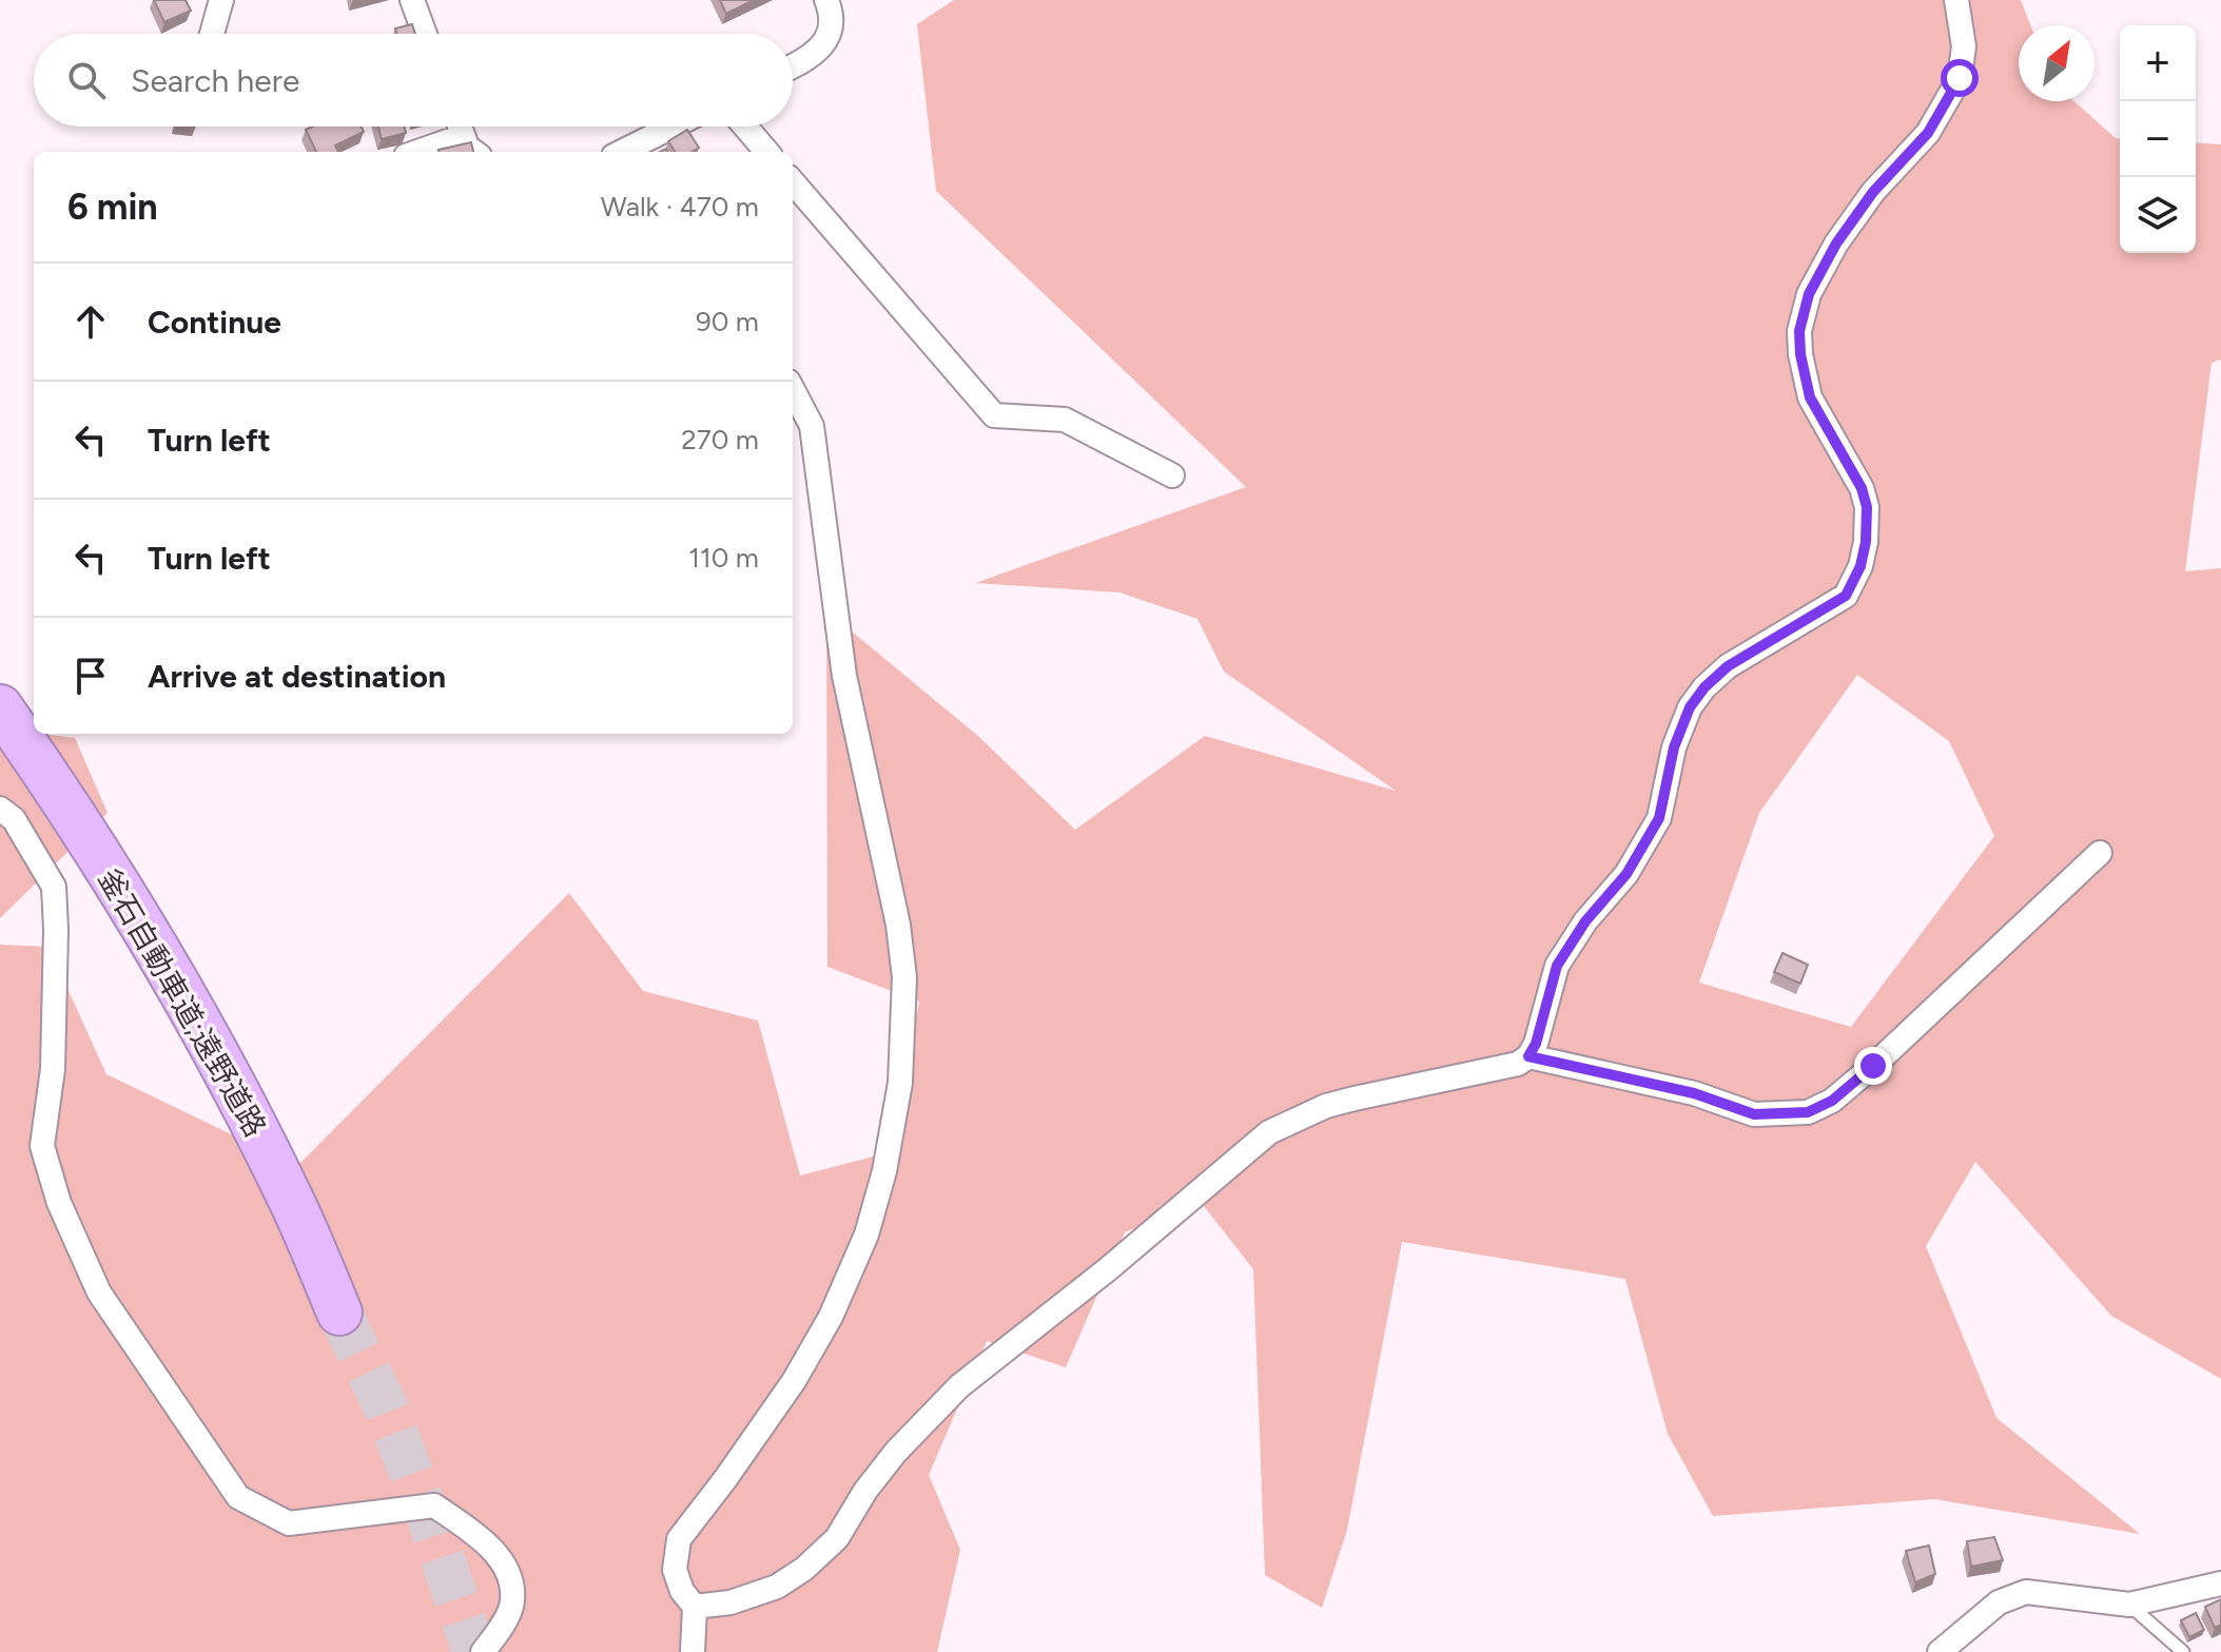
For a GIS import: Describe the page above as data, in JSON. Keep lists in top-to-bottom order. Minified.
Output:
{"streets":{"highway":["釜石自動車道;遠野道路"]},"north":"top right","page":{"map_buttons":["+","−"],"search":"Search here","heading":["6 min","Walk · 470 m"],"list":[["Continue","90 m"],["Turn left","270 m"],["Turn left","110 m"],"Arrive at destination"]}}
